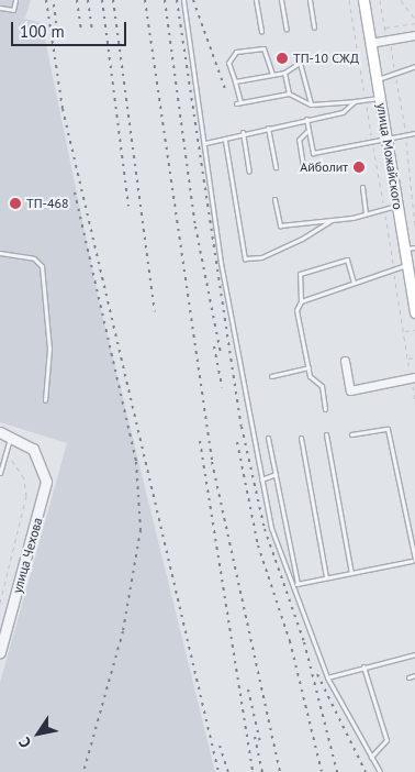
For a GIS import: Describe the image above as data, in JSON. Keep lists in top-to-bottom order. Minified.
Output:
{"streets":{"main road":["улица Можайского"],"street":["улица Чехова"]},"places":["ТП-10 СЖД","Айболит","ТП-468"],"scale_bar":"100 m","north":"bottom left"}
